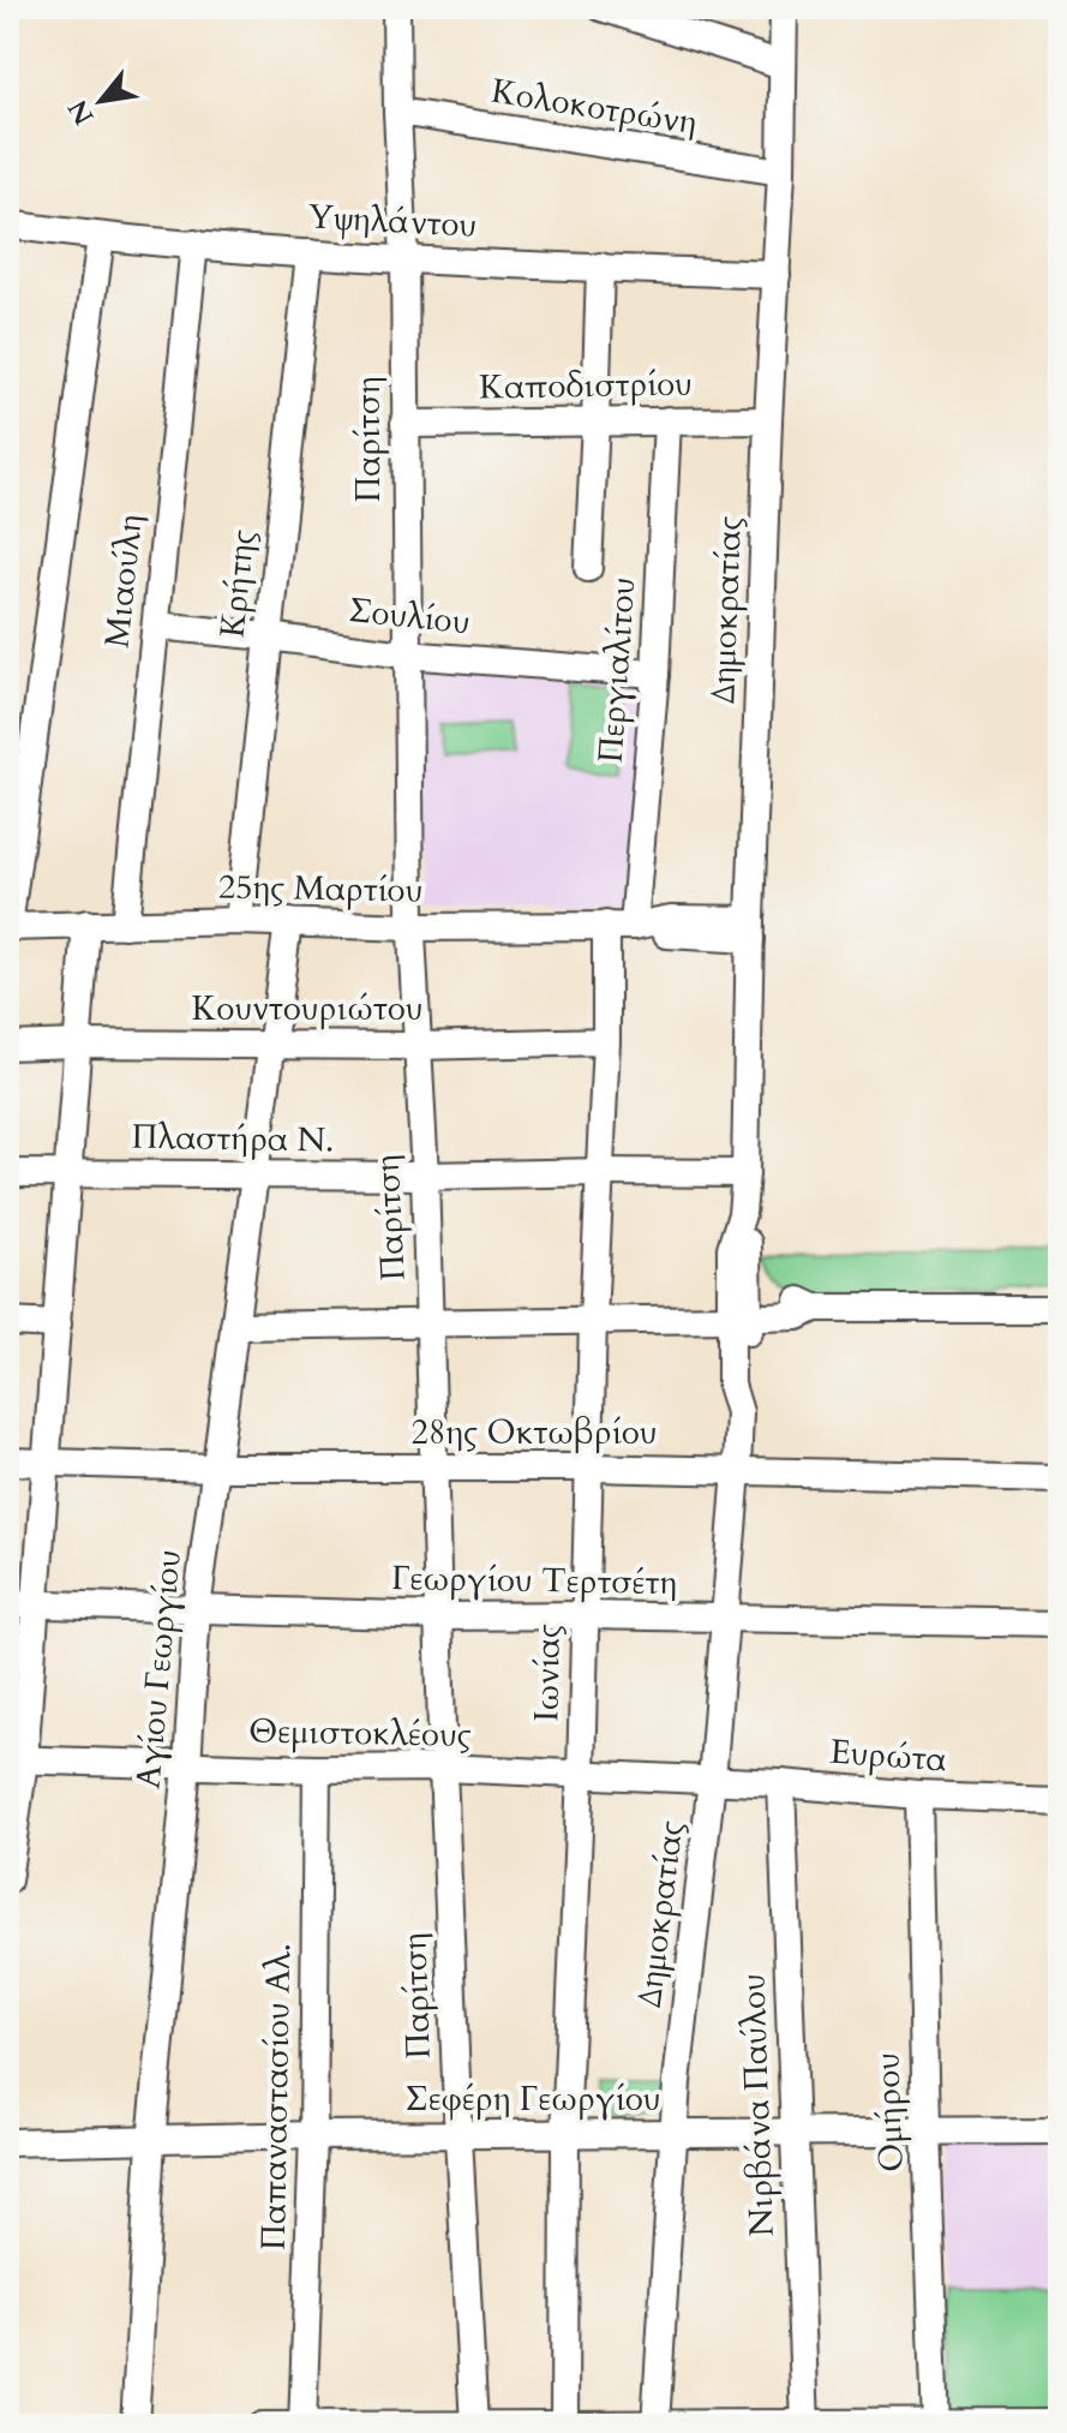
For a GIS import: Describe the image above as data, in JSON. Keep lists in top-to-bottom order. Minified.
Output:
{"streets":{"street":["Κολοκοτρώνη","Υψηλάντου","Καποδιστρίου","Παρίτση","Μιαούλη","Κρήτης","Δημοκρατίας","Σουλίου","Περγιαλίτου","25ης Μαρτίου","Κουντουριώτου","Πλαστήρα Ν.","28ης Οκτωβρίου","Γεωργίου Τερτσέτη","Αγίου Γεωργίου","Ιωνίας","Θεμιστοκλέους","Ευρώτα","Παπαναστασίου Αλ.","Σεφέρη Γεωργίου","Νιρβάνα Παύλου","Ομήρου"]},"crossings":[["Κολοκοτρώνη","Παρίτση"],["Κολοκοτρώνη","Δημοκρατίας"],["Υψηλάντου","Παρίτση"],["Υψηλάντου","Μιαούλη"],["Υψηλάντου","Κρήτης"],["Υψηλάντου","Δημοκρατίας"],["Καποδιστρίου","Παρίτση"],["Καποδιστρίου","Δημοκρατίας"],["Καποδιστρίου","Περγιαλίτου"],["Παρίτση","Σουλίου"],["Παρίτση","25ης Μαρτίου"],["Παρίτση","Κουντουριώτου"],["Παρίτση","Πλαστήρα Ν."],["Παρίτση","28ης Οκτωβρίου"],["Παρίτση","Γεωργίου Τερτσέτη"],["Παρίτση","Θεμιστοκλέους"],["Παρίτση","Σεφέρη Γεωργίου"],["Μιαούλη","Σουλίου"],["Μιαούλη","25ης Μαρτίου"],["Κρήτης","Σουλίου"],["Κρήτης","25ης Μαρτίου"],["Δημοκρατίας","25ης Μαρτίου"],["Δημοκρατίας","Πλαστήρα Ν."],["Δημοκρατίας","28ης Οκτωβρίου"],["Δημοκρατίας","Γεωργίου Τερτσέτη"],["Δημοκρατίας","Θεμιστοκλέους"],["Δημοκρατίας","Ευρώτα"],["Δημοκρατίας","Σεφέρη Γεωργίου"],["Σουλίου","Περγιαλίτου"],["Περγιαλίτου","25ης Μαρτίου"],["25ης Μαρτίου","Αγίου Γεωργίου"],["25ης Μαρτίου","Ιωνίας"],["Κουντουριώτου","Αγίου Γεωργίου"],["Κουντουριώτου","Ιωνίας"],["Πλαστήρα Ν.","Αγίου Γεωργίου"],["Πλαστήρα Ν.","Ιωνίας"],["28ης Οκτωβρίου","Αγίου Γεωργίου"],["28ης Οκτωβρίου","Ιωνίας"],["Γεωργίου Τερτσέτη","Αγίου Γεωργίου"],["Γεωργίου Τερτσέτη","Ιωνίας"],["Αγίου Γεωργίου","Θεμιστοκλέους"],["Αγίου Γεωργίου","Σεφέρη Γεωργίου"],["Ιωνίας","Θεμιστοκλέους"],["Ιωνίας","Σεφέρη Γεωργίου"],["Θεμιστοκλέους","Ευρώτα"],["Θεμιστοκλέους","Παπαναστασίου Αλ."],["Ευρώτα","Νιρβάνα Παύλου"],["Ευρώτα","Ομήρου"],["Παπαναστασίου Αλ.","Σεφέρη Γεωργίου"],["Σεφέρη Γεωργίου","Νιρβάνα Παύλου"],["Σεφέρη Γεωργίου","Ομήρου"]],"north":"bottom left"}
